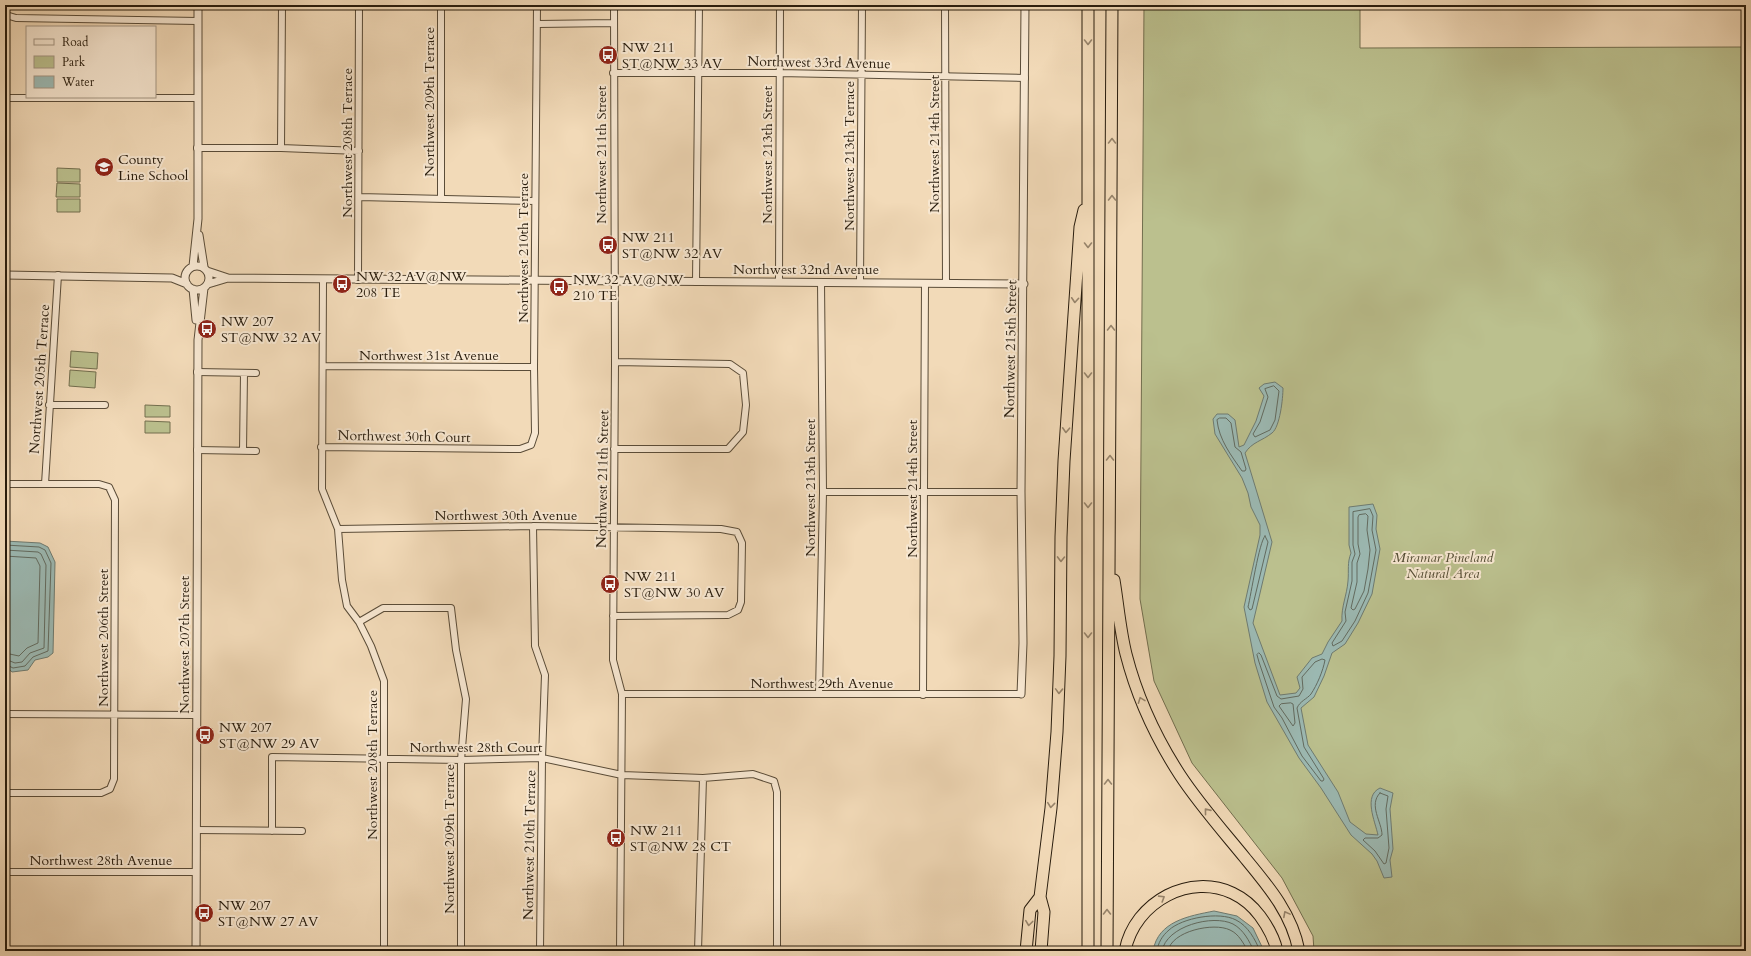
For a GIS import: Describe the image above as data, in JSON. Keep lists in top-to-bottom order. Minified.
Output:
{"streets":{"street":["Northwest 33rd Avenue","Northwest 209th Terrace","Northwest 208th Terrace","Northwest 214th Street","Northwest 211th Street","Northwest 213th Street","Northwest 213th Terrace","Northwest 210th Terrace","Northwest 32nd Avenue","Northwest 215th Street","Northwest 31st Avenue","Northwest 205th Terrace","Northwest 30th Court","Northwest 30th Avenue","Northwest 206th Street","Northwest 207th Street","Northwest 29th Avenue","Northwest 28th Court","Northwest 28th Avenue"]},"crossings":[["Northwest 33rd Avenue","Northwest 214th Street"],["Northwest 33rd Avenue","Northwest 211th Street"],["Northwest 33rd Avenue","Northwest 213th Street"],["Northwest 33rd Avenue","Northwest 213th Terrace"],["Northwest 33rd Avenue","Northwest 215th Street"],["Northwest 209th Terrace","Northwest 208th Terrace"],["Northwest 209th Terrace","Northwest 28th Court"],["Northwest 208th Terrace","Northwest 32nd Avenue"],["Northwest 208th Terrace","Northwest 31st Avenue"],["Northwest 208th Terrace","Northwest 30th Court"],["Northwest 208th Terrace","Northwest 30th Avenue"],["Northwest 208th Terrace","Northwest 28th Court"],["Northwest 214th Street","Northwest 32nd Avenue"],["Northwest 214th Street","Northwest 29th Avenue"],["Northwest 211th Street","Northwest 32nd Avenue"],["Northwest 211th Street","Northwest 30th Avenue"],["Northwest 211th Street","Northwest 29th Avenue"],["Northwest 211th Street","Northwest 28th Court"],["Northwest 213th Street","Northwest 32nd Avenue"],["Northwest 213th Street","Northwest 29th Avenue"],["Northwest 213th Terrace","Northwest 32nd Avenue"],["Northwest 210th Terrace","Northwest 32nd Avenue"],["Northwest 210th Terrace","Northwest 31st Avenue"],["Northwest 210th Terrace","Northwest 30th Court"],["Northwest 210th Terrace","Northwest 30th Avenue"],["Northwest 210th Terrace","Northwest 28th Court"],["Northwest 32nd Avenue","Northwest 215th Street"],["Northwest 32nd Avenue","Northwest 207th Street"],["Northwest 215th Street","Northwest 29th Avenue"],["Northwest 205th Terrace","Northwest 206th Street"],["Northwest 207th Street","Northwest 28th Avenue"]],"parks":["Miramar Pineland Natural Area"],"places":{"bus stop":["NW 211 ST@NW 33 AV","NW 211 ST@NW 32 AV","NW 32 AV@NW 208 TE","NW 32 AV@NW 210 TE","NW 207 ST@NW 32 AV","NW 211 ST@NW 30 AV","NW 207 ST@NW 29 AV","NW 211 ST@NW 28 CT","NW 207 ST@NW 27 AV"],"school or university":["County Line School"]},"legend":["Road","Park","Water"]}
